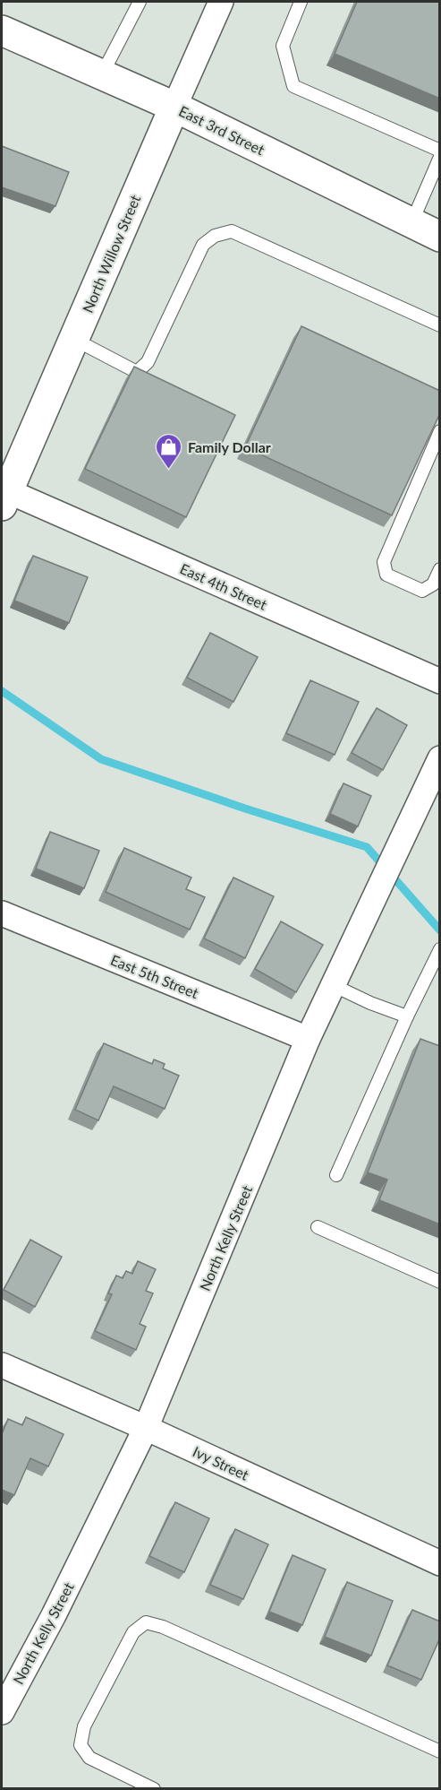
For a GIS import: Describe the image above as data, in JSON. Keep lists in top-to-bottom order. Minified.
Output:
{"streets":{"main road":["East 3rd Street","North Willow Street"],"street":["East 4th Street","East 5th Street","North Kelly Street","Ivy Street"]},"crossings":[["East 3rd Street","North Willow Street"],["North Willow Street","East 4th Street"],["East 5th Street","North Kelly Street"],["North Kelly Street","Ivy Street"]],"places":{"shop":["Family Dollar"]}}
